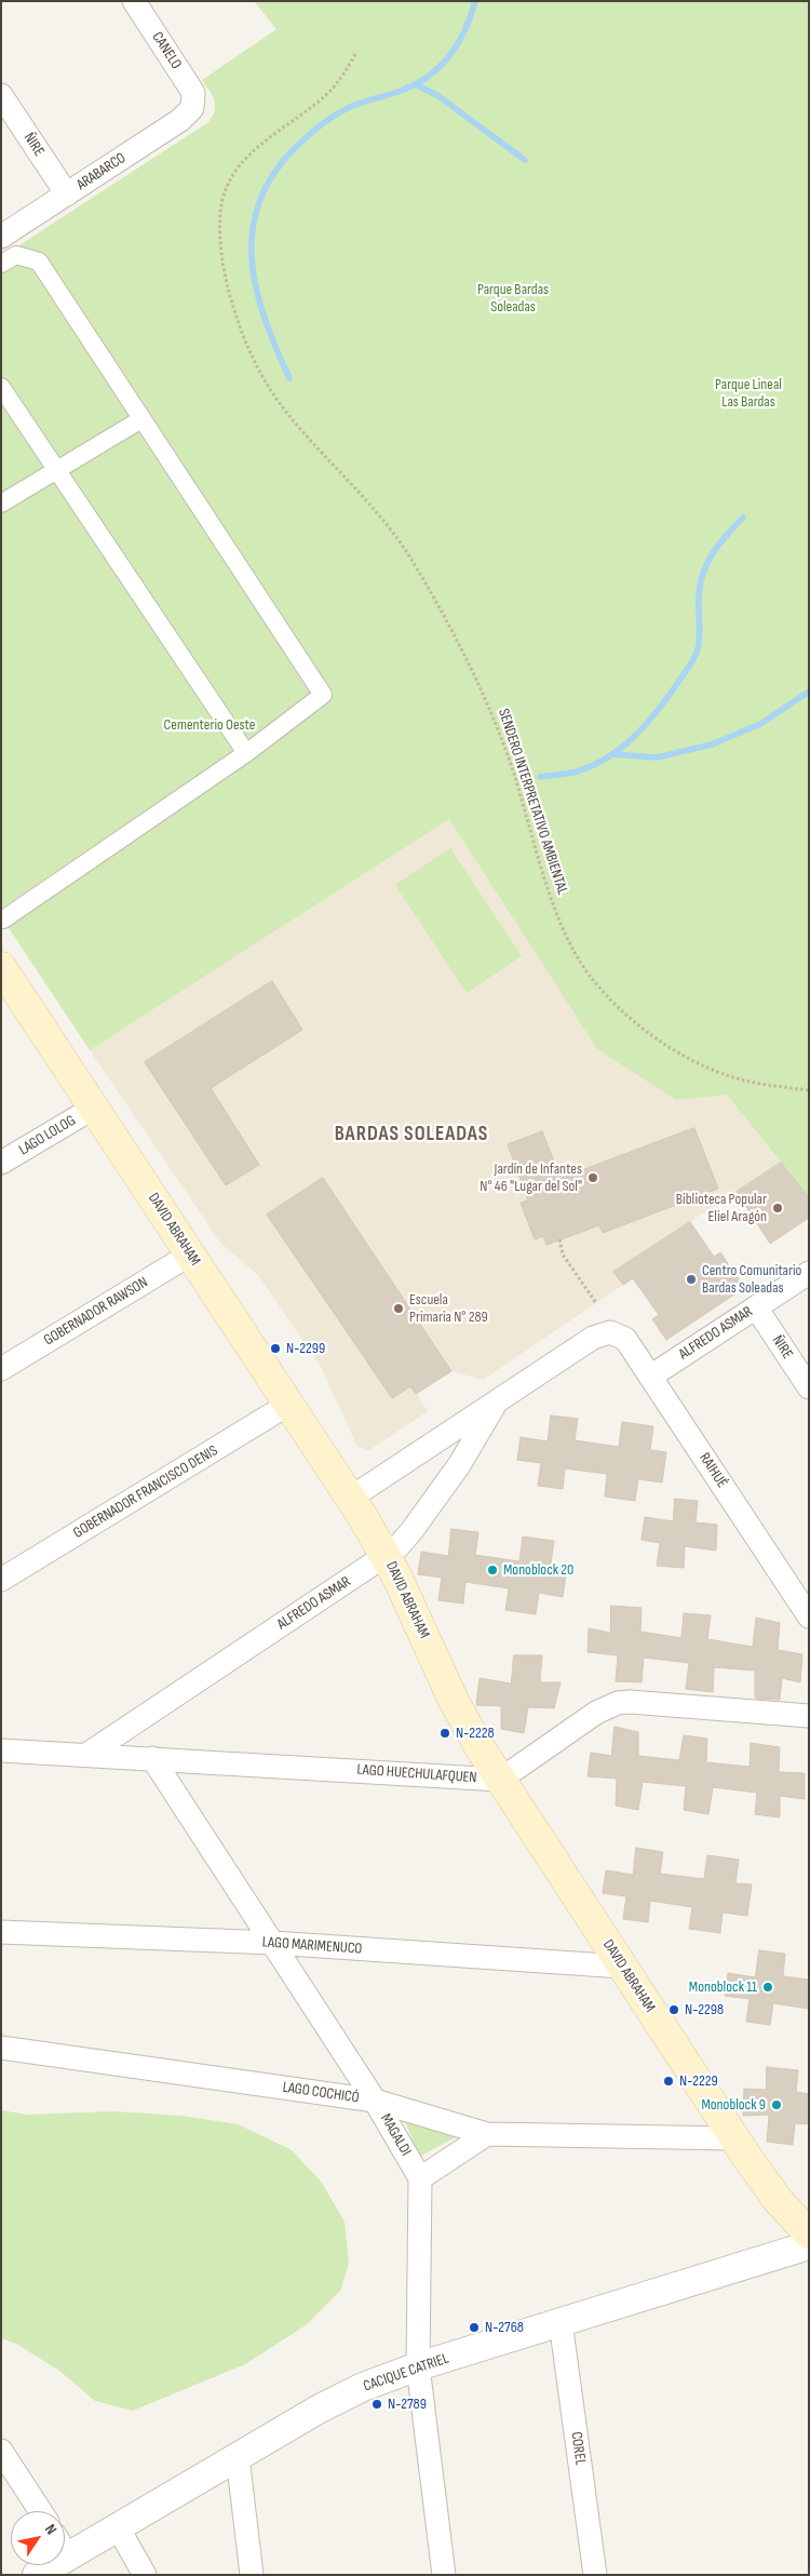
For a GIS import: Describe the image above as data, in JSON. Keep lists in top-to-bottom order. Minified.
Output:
{"streets":{"main road":["DAVID ABRAHAM"],"street":["CANELO","ÑIRE","ARABARCO","LAGO LOLOG","GOBERNADOR RAWSON","ALFREDO ASMAR","RAIHUÉ","GOBERNADOR FRANCISCO DENIS","LAGO HUECHULAFQUEN","LAGO MARIMENUCO","LAGO COCHICÓ","MAGALDI","CACIQUE CATRIEL","COREL"],"path":["SENDERO INTERPRETATIVO AMBIENTAL"]},"crossings":[["CANELO","ARABARCO"],["ÑIRE","ARABARCO"],["ÑIRE","ALFREDO ASMAR"],["LAGO LOLOG","DAVID ABRAHAM"],["DAVID ABRAHAM","GOBERNADOR RAWSON"],["DAVID ABRAHAM","ALFREDO ASMAR"],["DAVID ABRAHAM","GOBERNADOR FRANCISCO DENIS"],["DAVID ABRAHAM","LAGO HUECHULAFQUEN"],["DAVID ABRAHAM","LAGO MARIMENUCO"],["DAVID ABRAHAM","LAGO COCHICÓ"],["ALFREDO ASMAR","RAIHUÉ"],["ALFREDO ASMAR","LAGO HUECHULAFQUEN"],["LAGO HUECHULAFQUEN","MAGALDI"],["LAGO MARIMENUCO","MAGALDI"],["LAGO COCHICÓ","MAGALDI"],["CACIQUE CATRIEL","COREL"]],"districts":["BARDAS SOLEADAS"],"parks":["Parque Bardas Soleadas","Parque Lineal Las Bardas","Cementerio Oeste"],"places":["Jardín de Infantes N° 46 \"Lugar del Sol\"","Biblioteca Popular Eliel Aragón","Centro Comunitario Bardas Soleadas","Escuela Primaria N° 289","N-2299","Monoblock 20","N-2228","Monoblock 11","N-2298","N-2229","Monoblock 9","N-2768","N-2789"],"north":"top right"}
